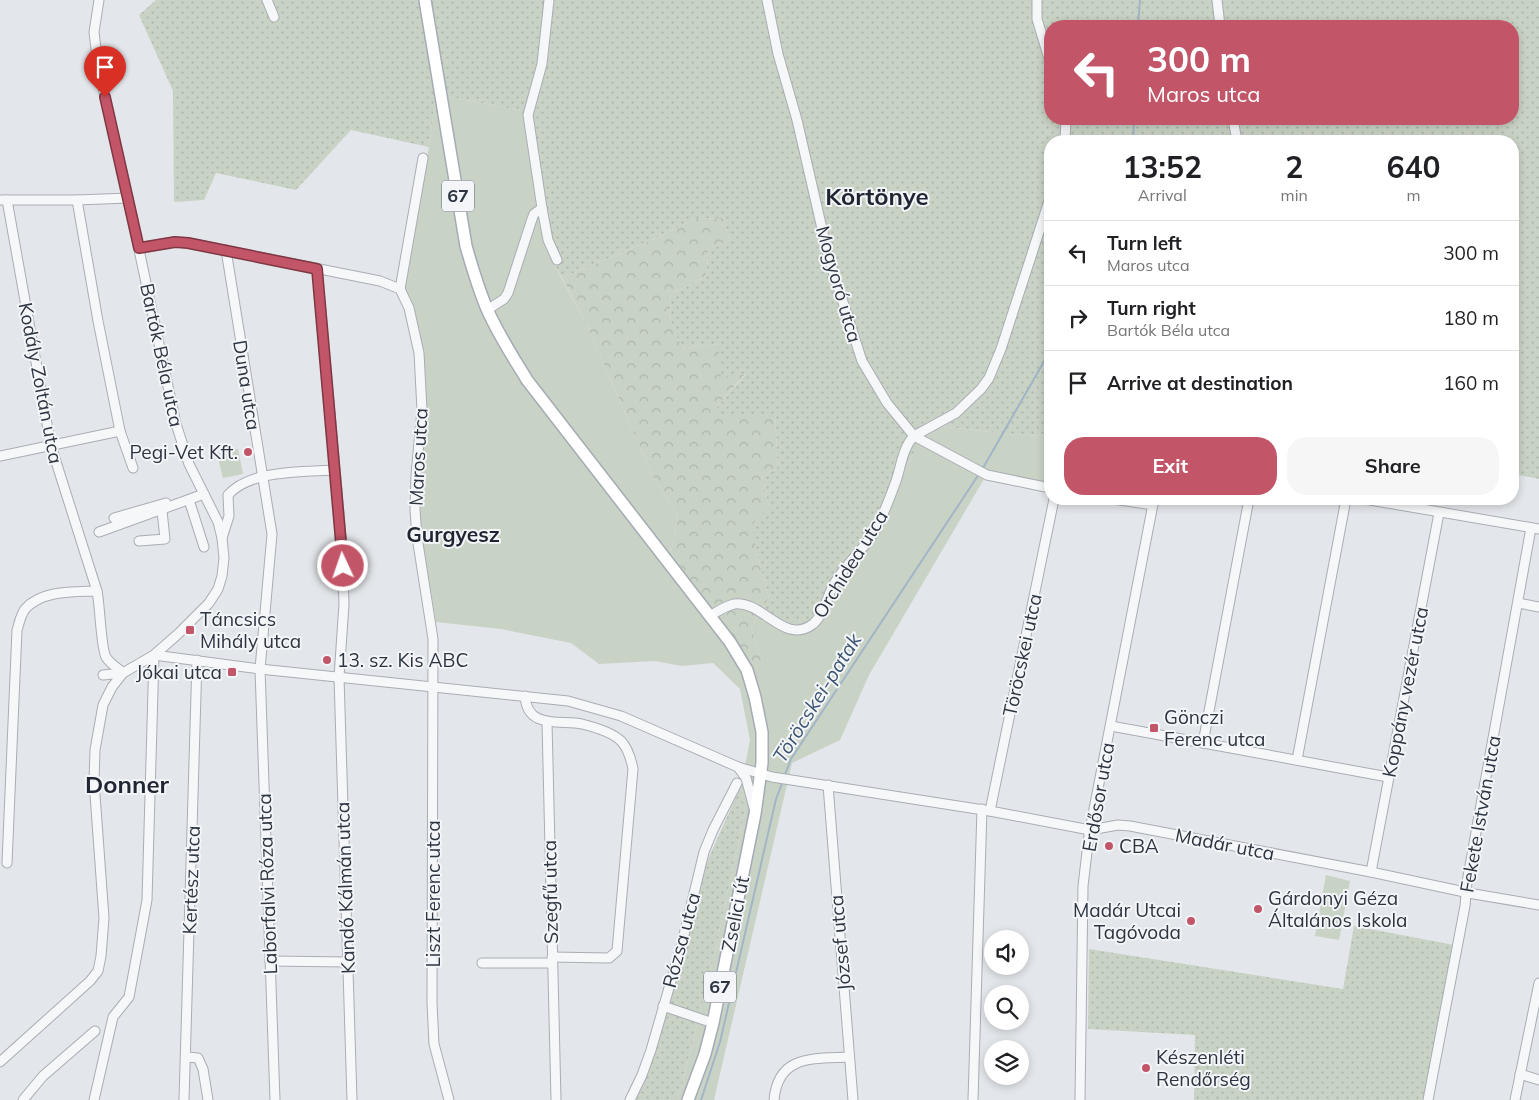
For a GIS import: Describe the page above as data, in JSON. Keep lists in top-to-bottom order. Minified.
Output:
{"streets":{"main road":["67","Zselici út"],"street":["Mogyoró utca","Bartók Béla utca","Kodály Zoltán utca","Duna utca","Maros utca","Orchidea utca","Töröcskei utca","Koppány vezér utca","Erdősor utca","Fekete István utca","Madár utca","Kertész utca","Laborfalvi Róza utca","Kandó Kálmán utca","Szegfű utca","Liszt Ferenc utca","Rózsa utca","József utca"]},"crossings":[["67","Orchidea utca"],["67","Madár utca"],["67","Zselici út"],["Mogyoró utca","Orchidea utca"],["Bartók Béla utca","Kodály Zoltán utca"],["Duna utca","Laborfalvi Róza utca"],["Maros utca","Liszt Ferenc utca"],["Töröcskei utca","Madár utca"],["Koppány vezér utca","Madár utca"],["Erdősor utca","Madár utca"],["Fekete István utca","Madár utca"],["Madár utca","József utca"]],"districts":["Körtönye","Gurgyesz","Donner"],"water":["Töröcskei-patak"],"places":{"other":["Pegi-Vet Kft.","13. sz. Kis ABC","CBA","Gárdonyi Géza Általános Iskola","Madár Utcai Tagóvoda","Készenléti Rendőrség"],"transit":["Táncsics Mihály utca","Jókai utca","Gönczi Ferenc utca"]},"page":{"turn":["300 m","Maros utca"],"eta":["13:52","Arrival","2","min","640","m"],"list":[{"name":"Turn left","note":"Maros utca","value":"300 m"},{"name":"Turn right","note":"Bartók Béla utca","value":"180 m"},{"name":"Arrive at destination","value":"160 m"}],"buttons":["Exit","Share"]}}
